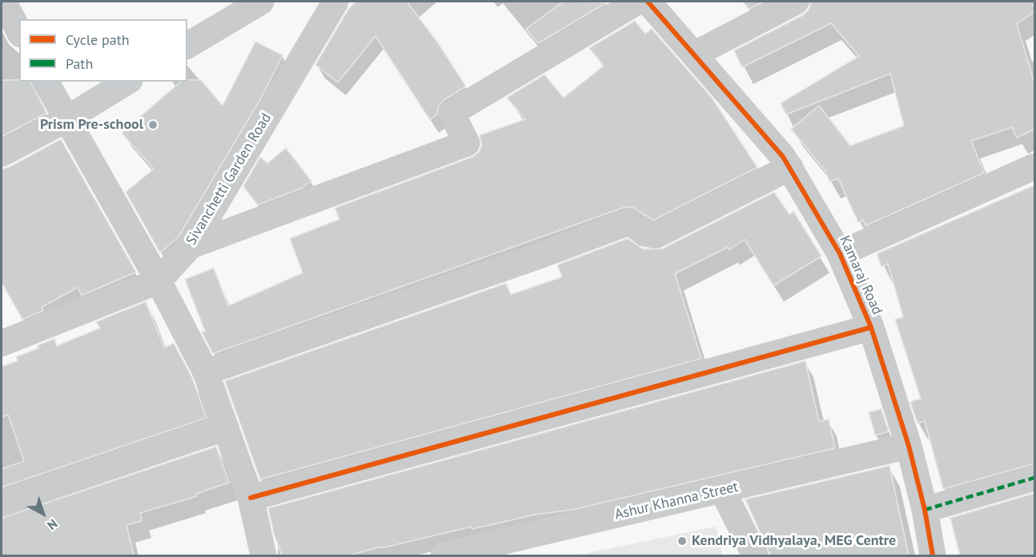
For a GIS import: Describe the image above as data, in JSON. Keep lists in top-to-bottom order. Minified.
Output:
{"streets":{"street":["Sivanchetti Garden Road","Kamaraj Road","Ashur Khanna Street"]},"crossings":[["Kamaraj Road","Ashur Khanna Street"]],"places":["Prism Pre-school","Kendriya Vidhyalaya, MEG Centre"],"legend":["Cycle path","Path"],"north":"bottom right"}
